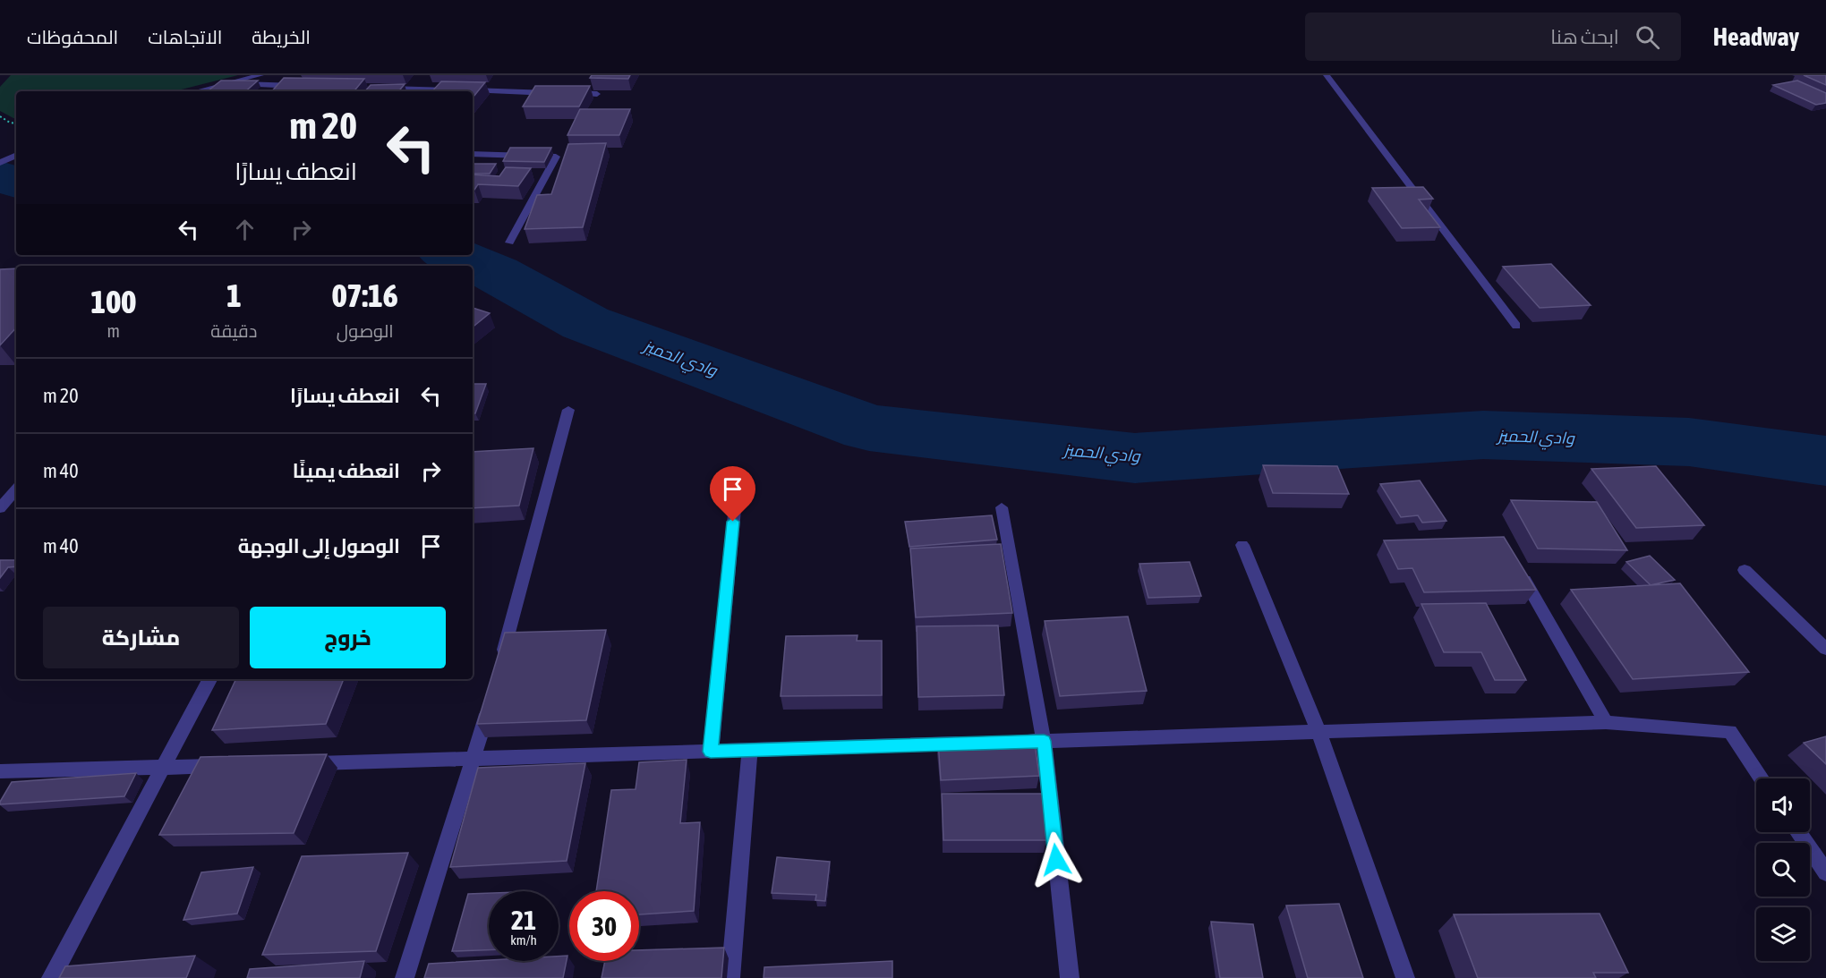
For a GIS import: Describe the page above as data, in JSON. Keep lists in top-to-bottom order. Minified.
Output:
{"water":["وادي الحميز"],"page":{"header":"Headway","search":"ابحث هنا","nav":["الخريطة","الاتجاهات","المحفوظات"],"turn":["20 m","انعطف يسارًا"],"eta":["07:16","الوصول","1","دقيقة","100","m"],"list":[{"name":"انعطف يسارًا","value":"20 m"},{"name":"انعطف يمينًا","value":"40 m"},{"name":"الوصول إلى الوجهة","value":"40 m"}],"buttons":["خروج","مشاركة"],"speed":"21 km/h","limit":"30"}}
